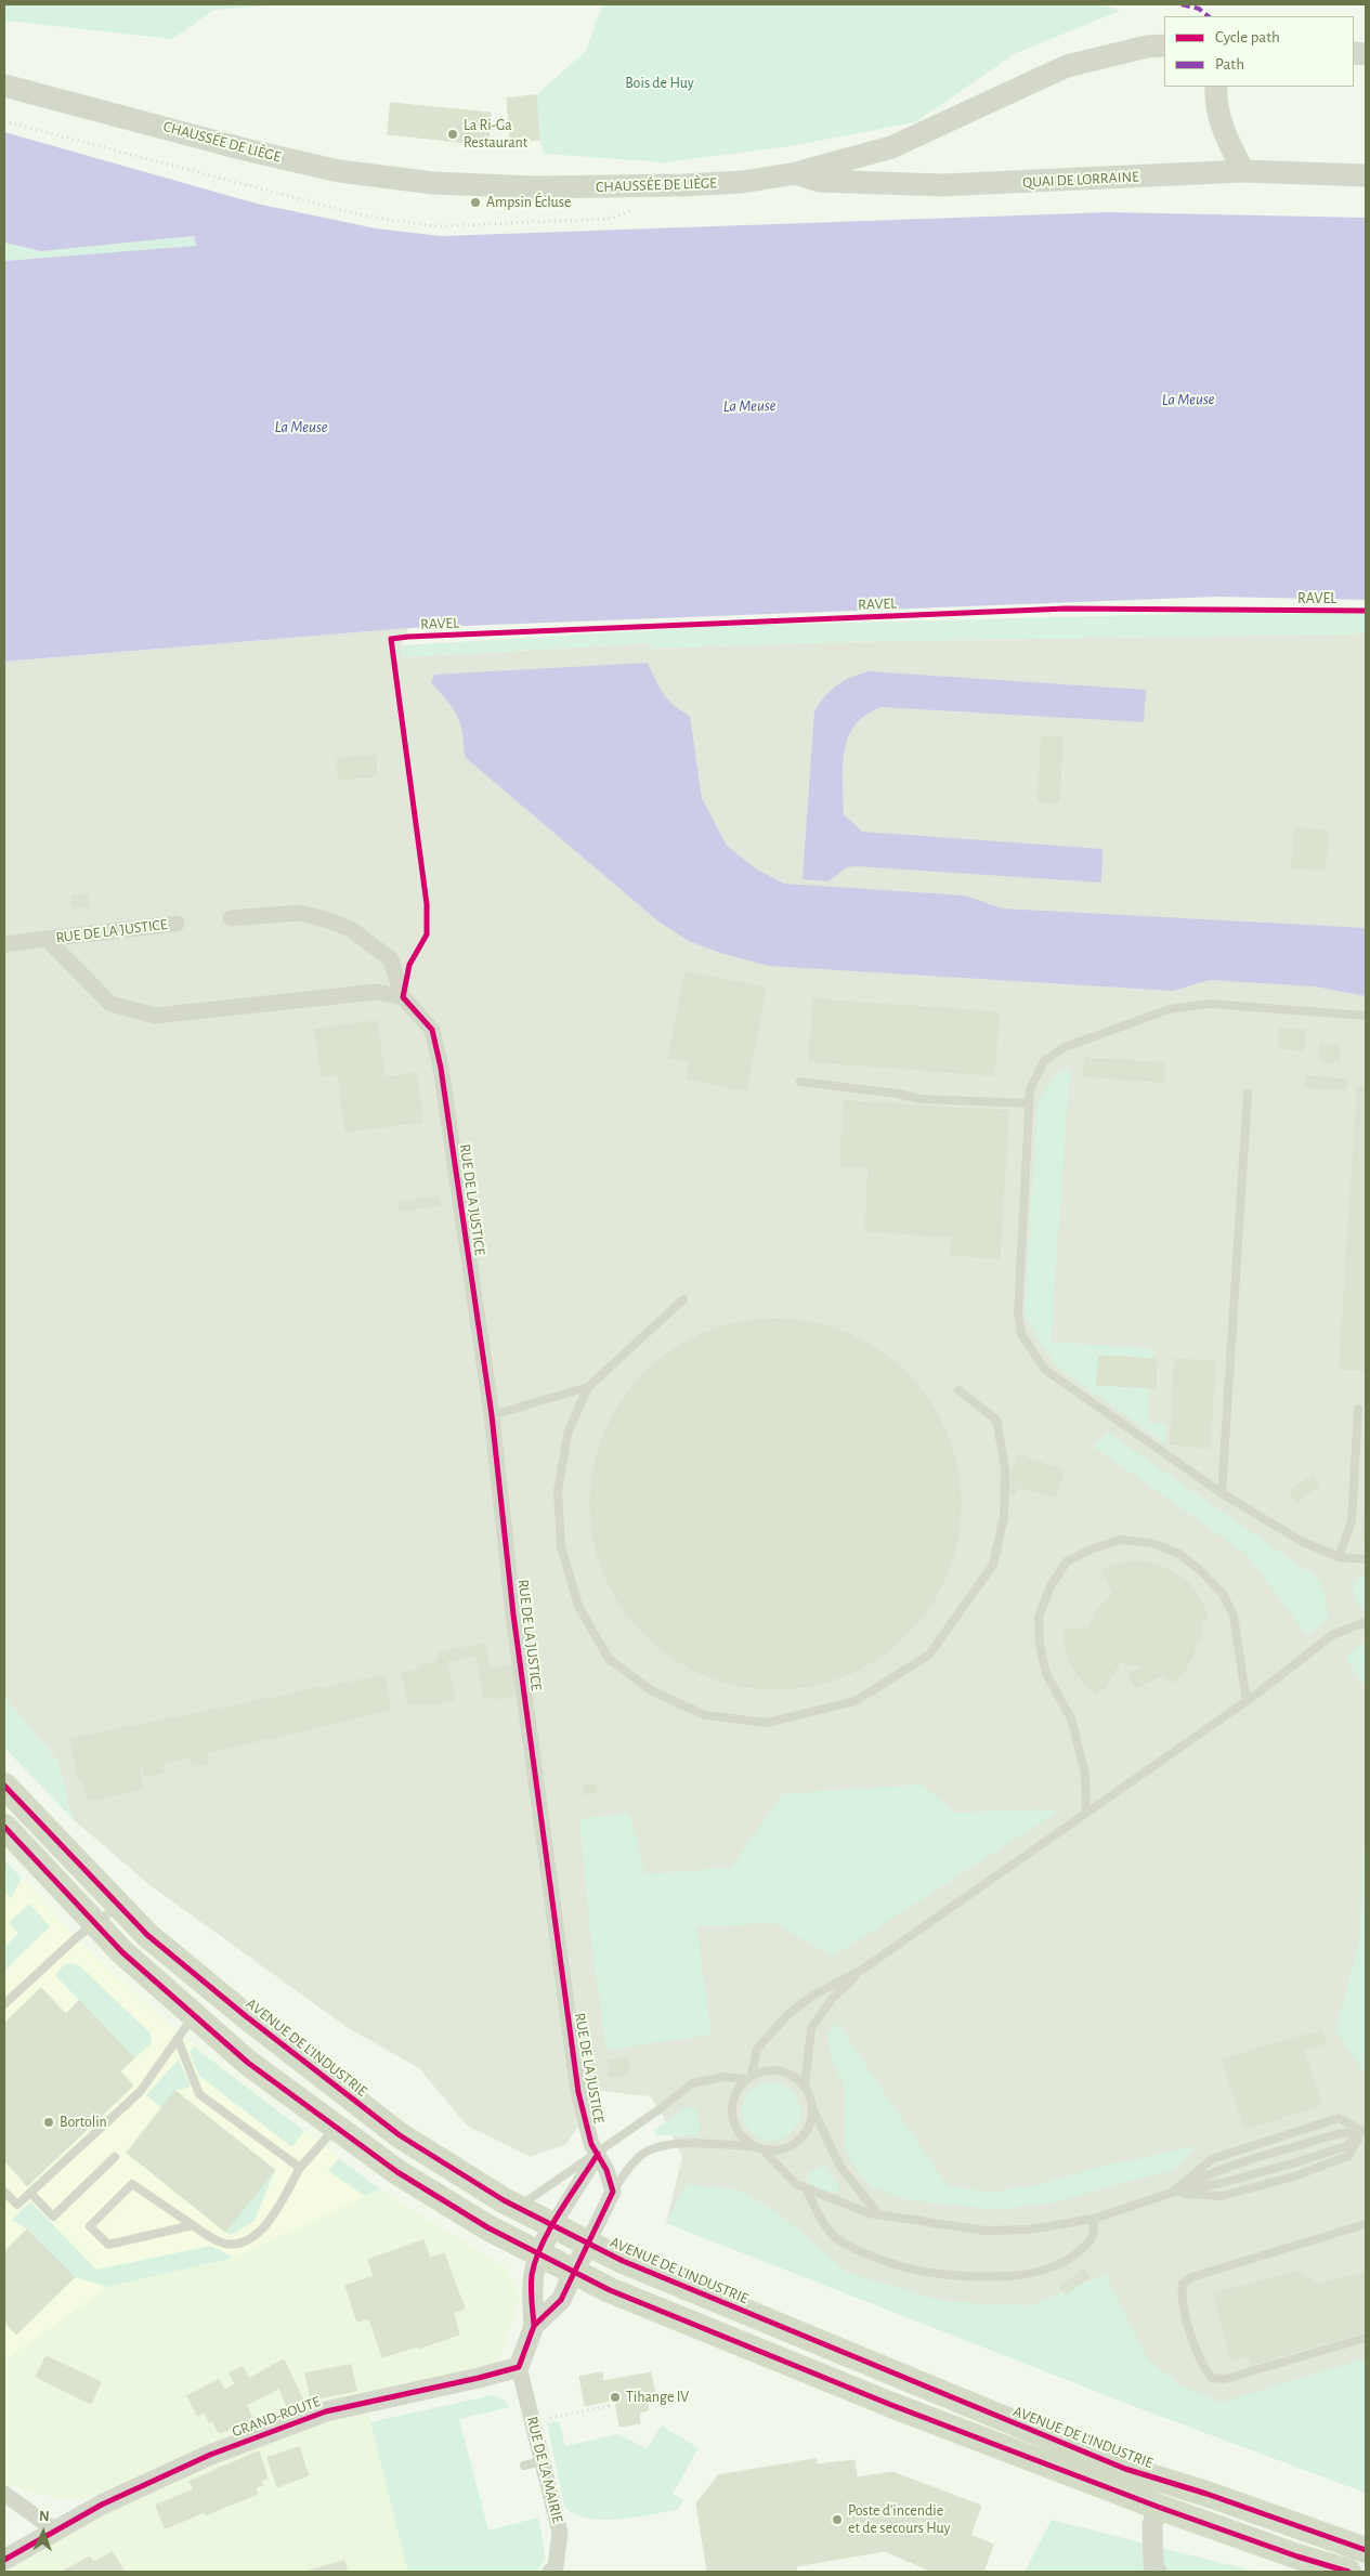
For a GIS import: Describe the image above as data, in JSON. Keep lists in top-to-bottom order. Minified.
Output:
{"streets":{"main road":["CHAUSSÉE DE LIÈGE","QUAI DE LORRAINE","AVENUE DE L'INDUSTRIE"],"street":["RUE DE LA JUSTICE","GRAND-ROUTE","RUE DE LA MAIRIE"],"cycle path":["RAVEL"]},"crossings":[["CHAUSSÉE DE LIÈGE","QUAI DE LORRAINE"],["GRAND-ROUTE","RUE DE LA MAIRIE"]],"water":["La Meuse"],"parks":["Bois de Huy"],"places":["La Ri-Ga Restaurant","Ampsin Écluse","Bortolin","Tihange IV","Poste d'incendie et de secours Huy"],"legend":["Cycle path","Path"],"north":"top"}
